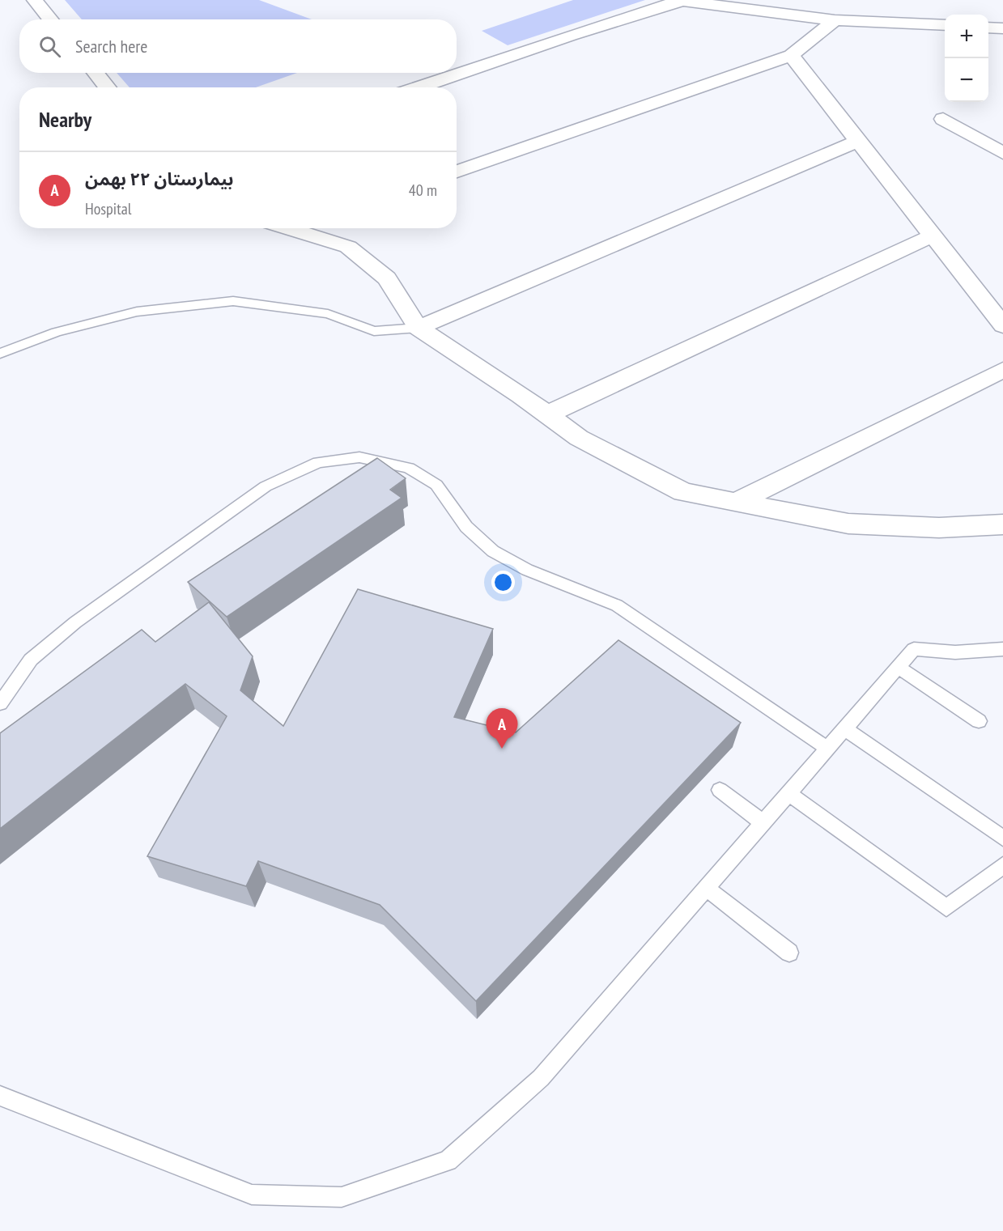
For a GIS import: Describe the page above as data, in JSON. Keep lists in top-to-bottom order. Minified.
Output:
{"page":{"map_buttons":["+","−"],"search":"Search here","heading":"Nearby","list":[{"mark":"A","name":"بیمارستان ۲۲ بهمن","note":"Hospital","value":"40 m"}],"pins":"A"}}
